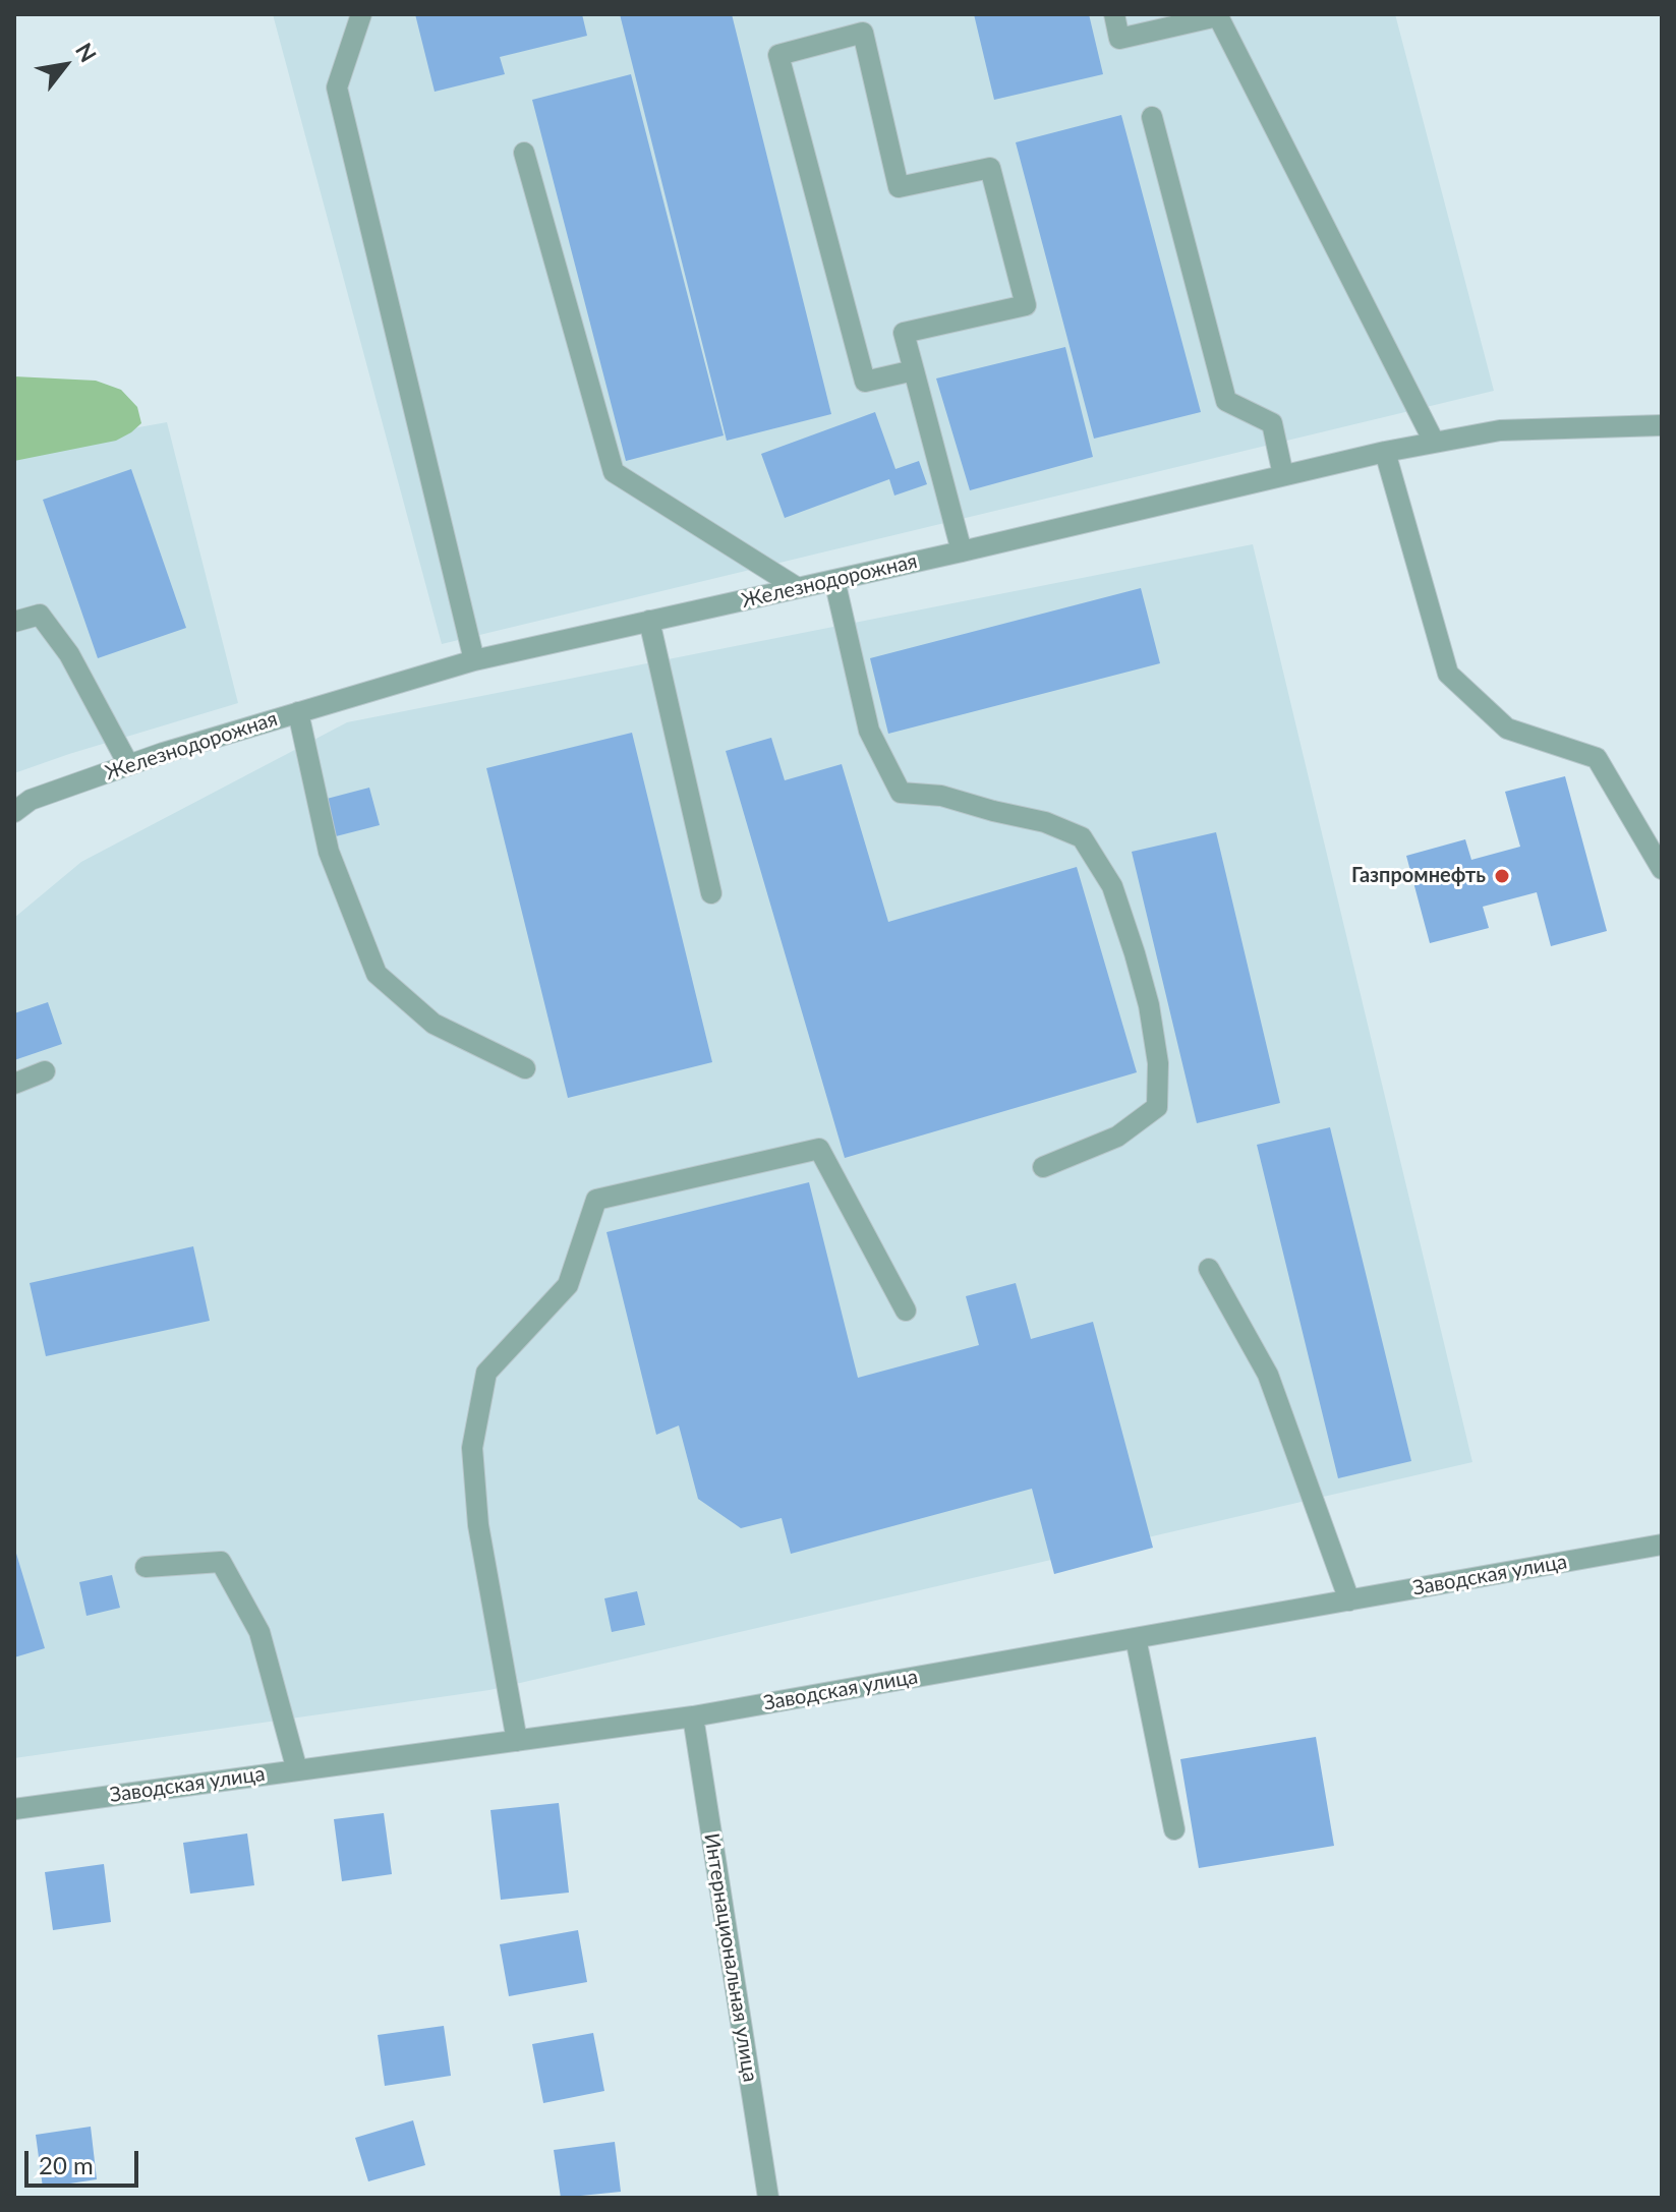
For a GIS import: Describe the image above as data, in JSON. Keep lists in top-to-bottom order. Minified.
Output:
{"streets":{"street":["Железнодорожная","Заводская улица","Интернациональная улица"]},"crossings":[["Заводская улица","Интернациональная улица"]],"places":["Газпромнефть"],"scale_bar":"20 m","north":"top right"}
